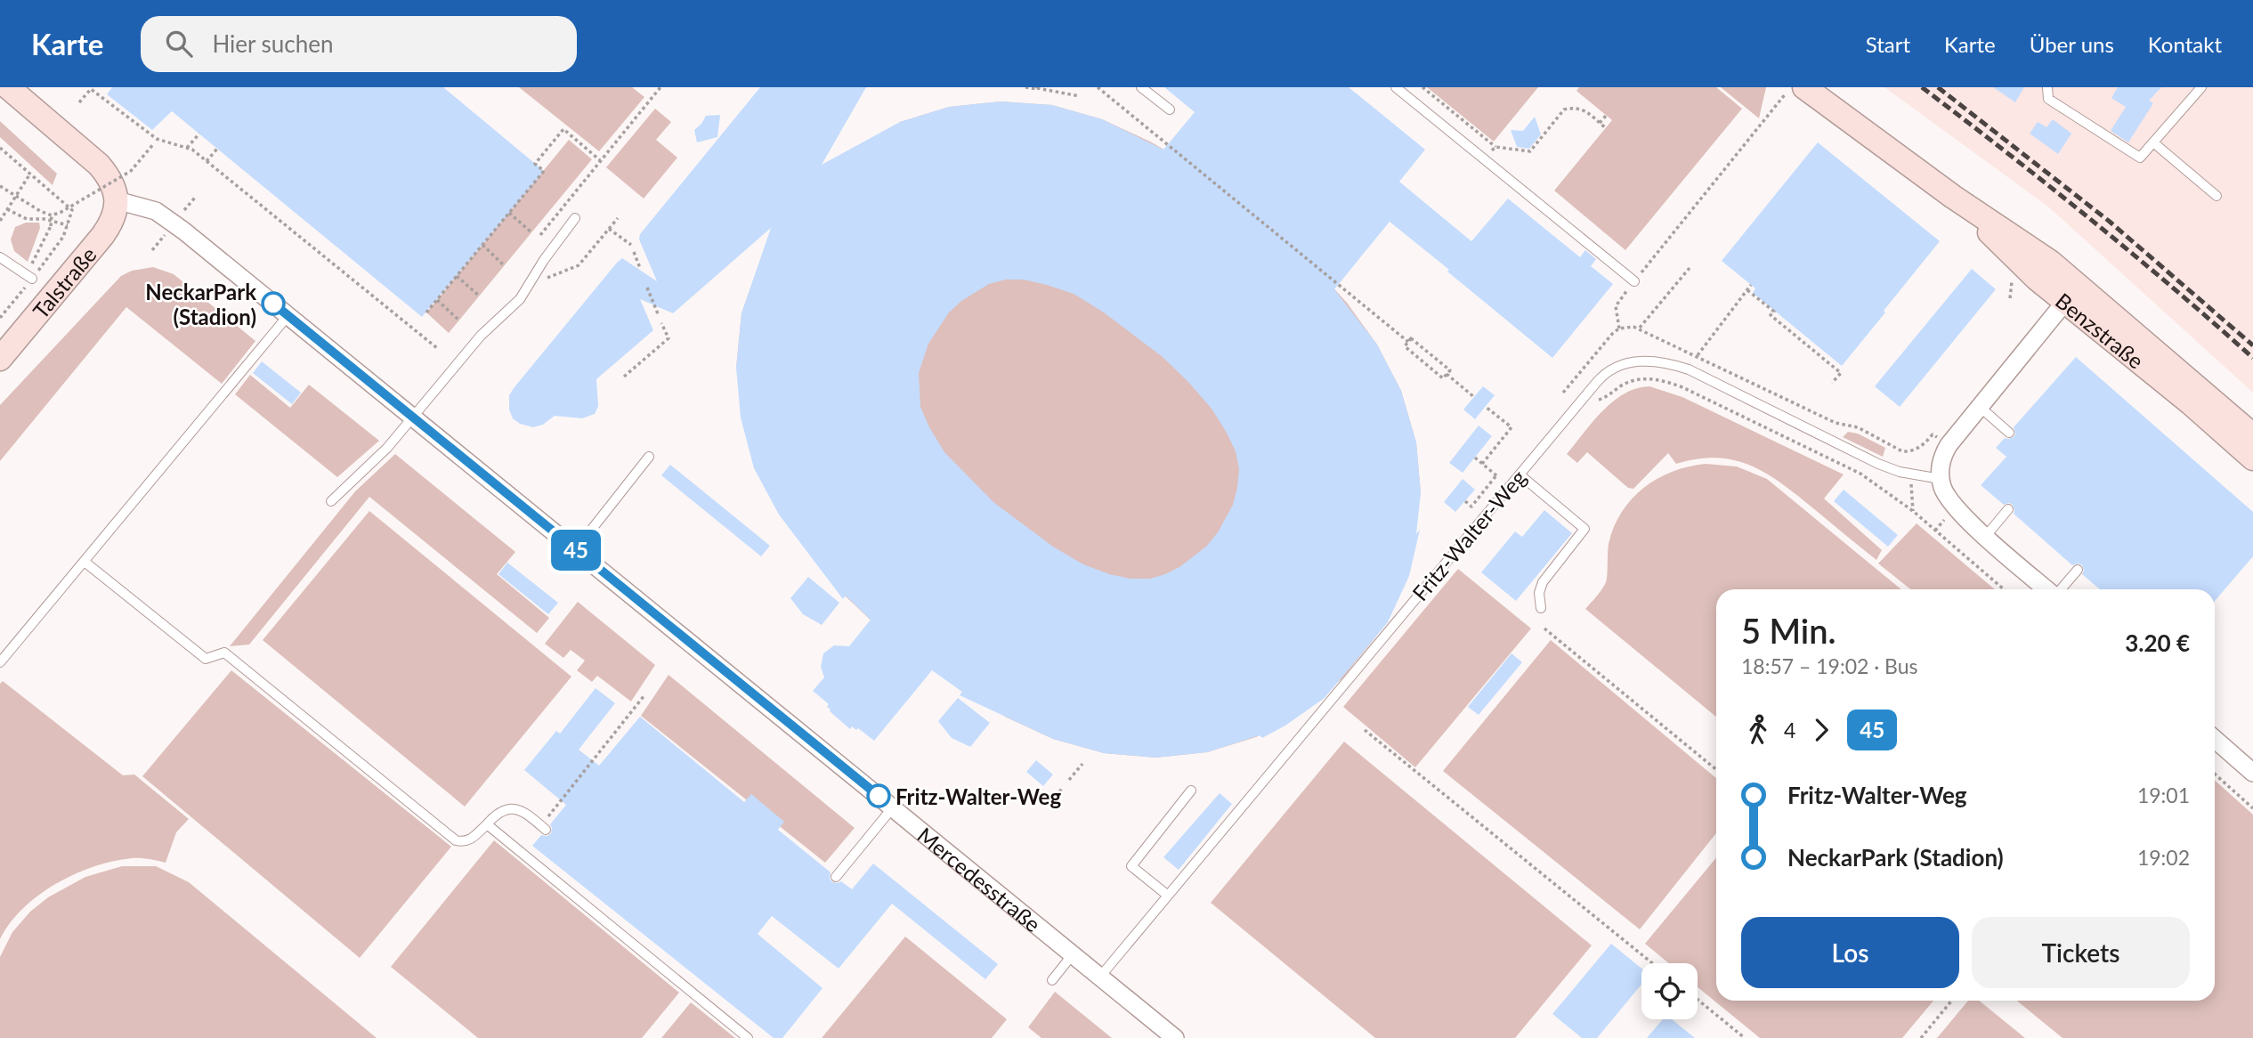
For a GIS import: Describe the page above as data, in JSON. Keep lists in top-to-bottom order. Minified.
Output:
{"streets":{"main road":["Talstraße","Benzstraße"],"street":["Mercedesstraße"],"lane":["Fritz-Walter-Weg"]},"crossings":[["Talstraße","Mercedesstraße"],["Fritz-Walter-Weg","Mercedesstraße"]],"places":["NeckarPark (Stadion)","Fritz-Walter-Weg"],"lines":["bus line 45"],"page":{"header":"Karte","search":"Hier suchen","nav":["Start","Karte","Über uns","Kontakt"],"on_map":"45","heading":["5 Min.","18:57 – 19:02 · Bus","3.20 €"],"legs":["4","45"],"list":[{"name":"Fritz-Walter-Weg","value":"19:01"},{"name":"NeckarPark (Stadion)","value":"19:02"}],"buttons":["Los","Tickets"]}}
